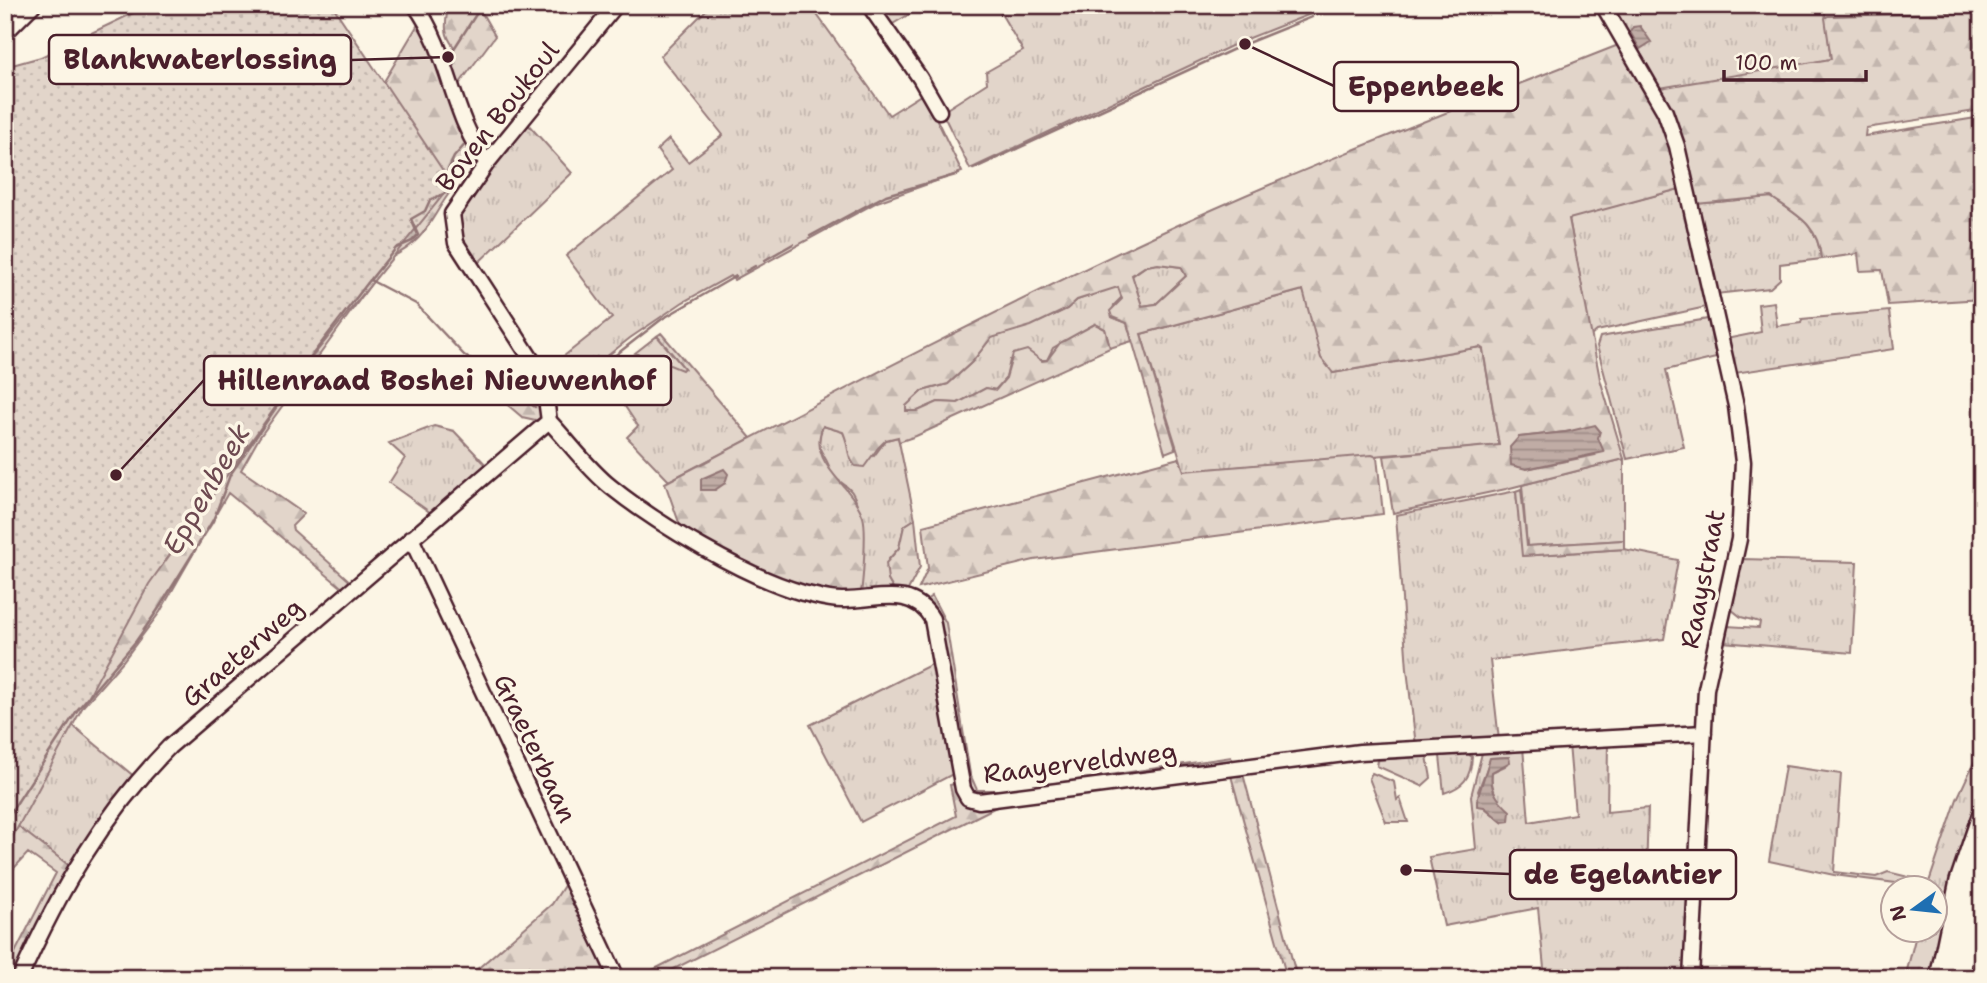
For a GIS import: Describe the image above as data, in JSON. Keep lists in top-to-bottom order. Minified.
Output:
{"streets":{"street":["Boven Boukoul","Raaystraat","Graeterweg","Graeterbaan","Raayerveldweg"]},"crossings":[["Boven Boukoul","Graeterweg"],["Boven Boukoul","Raayerveldweg"],["Raaystraat","Raayerveldweg"],["Graeterweg","Graeterbaan"],["Graeterweg","Raayerveldweg"]],"water":["Eppenbeek"],"places":["Eppenbeek","Blankwaterlossing","Hillenraad Boshei Nieuwenhof","de Egelantier"],"scale_bar":"100 m","north":"left"}
